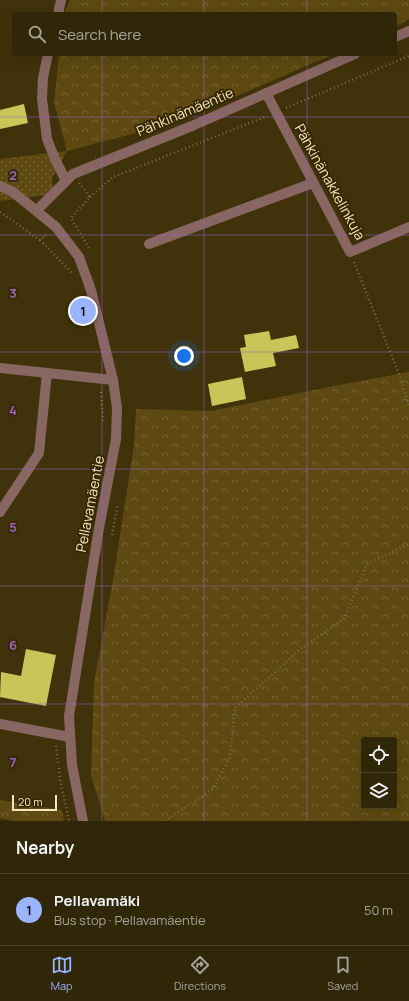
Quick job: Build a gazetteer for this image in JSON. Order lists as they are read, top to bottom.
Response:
{
  "streets": {
    "street": ["Pähkinämäentie", "Pähkinänakkelinkuja", "Pellavamäentie"]
  },
  "crossings": [
    ["Pähkinämäentie", "Pähkinänakkelinkuja"],
    ["Pähkinämäentie", "Pellavamäentie"]
  ],
  "scale_bar": "20 m",
  "page": {
    "search": "Search here",
    "pins": "1",
    "scale": "20 m",
    "heading": "Nearby",
    "list": [
      {
        "mark": "1",
        "name": "Pellavamäki",
        "note": "Bus stop · Pellavamäentie",
        "value": "50 m"
      }
    ],
    "nav": ["Map", "Directions", "Saved"]
  },
  "grid": {
    "rows": [
      "2",
      "3",
      "4",
      "5",
      "6",
      "7"
    ]
  }
}
